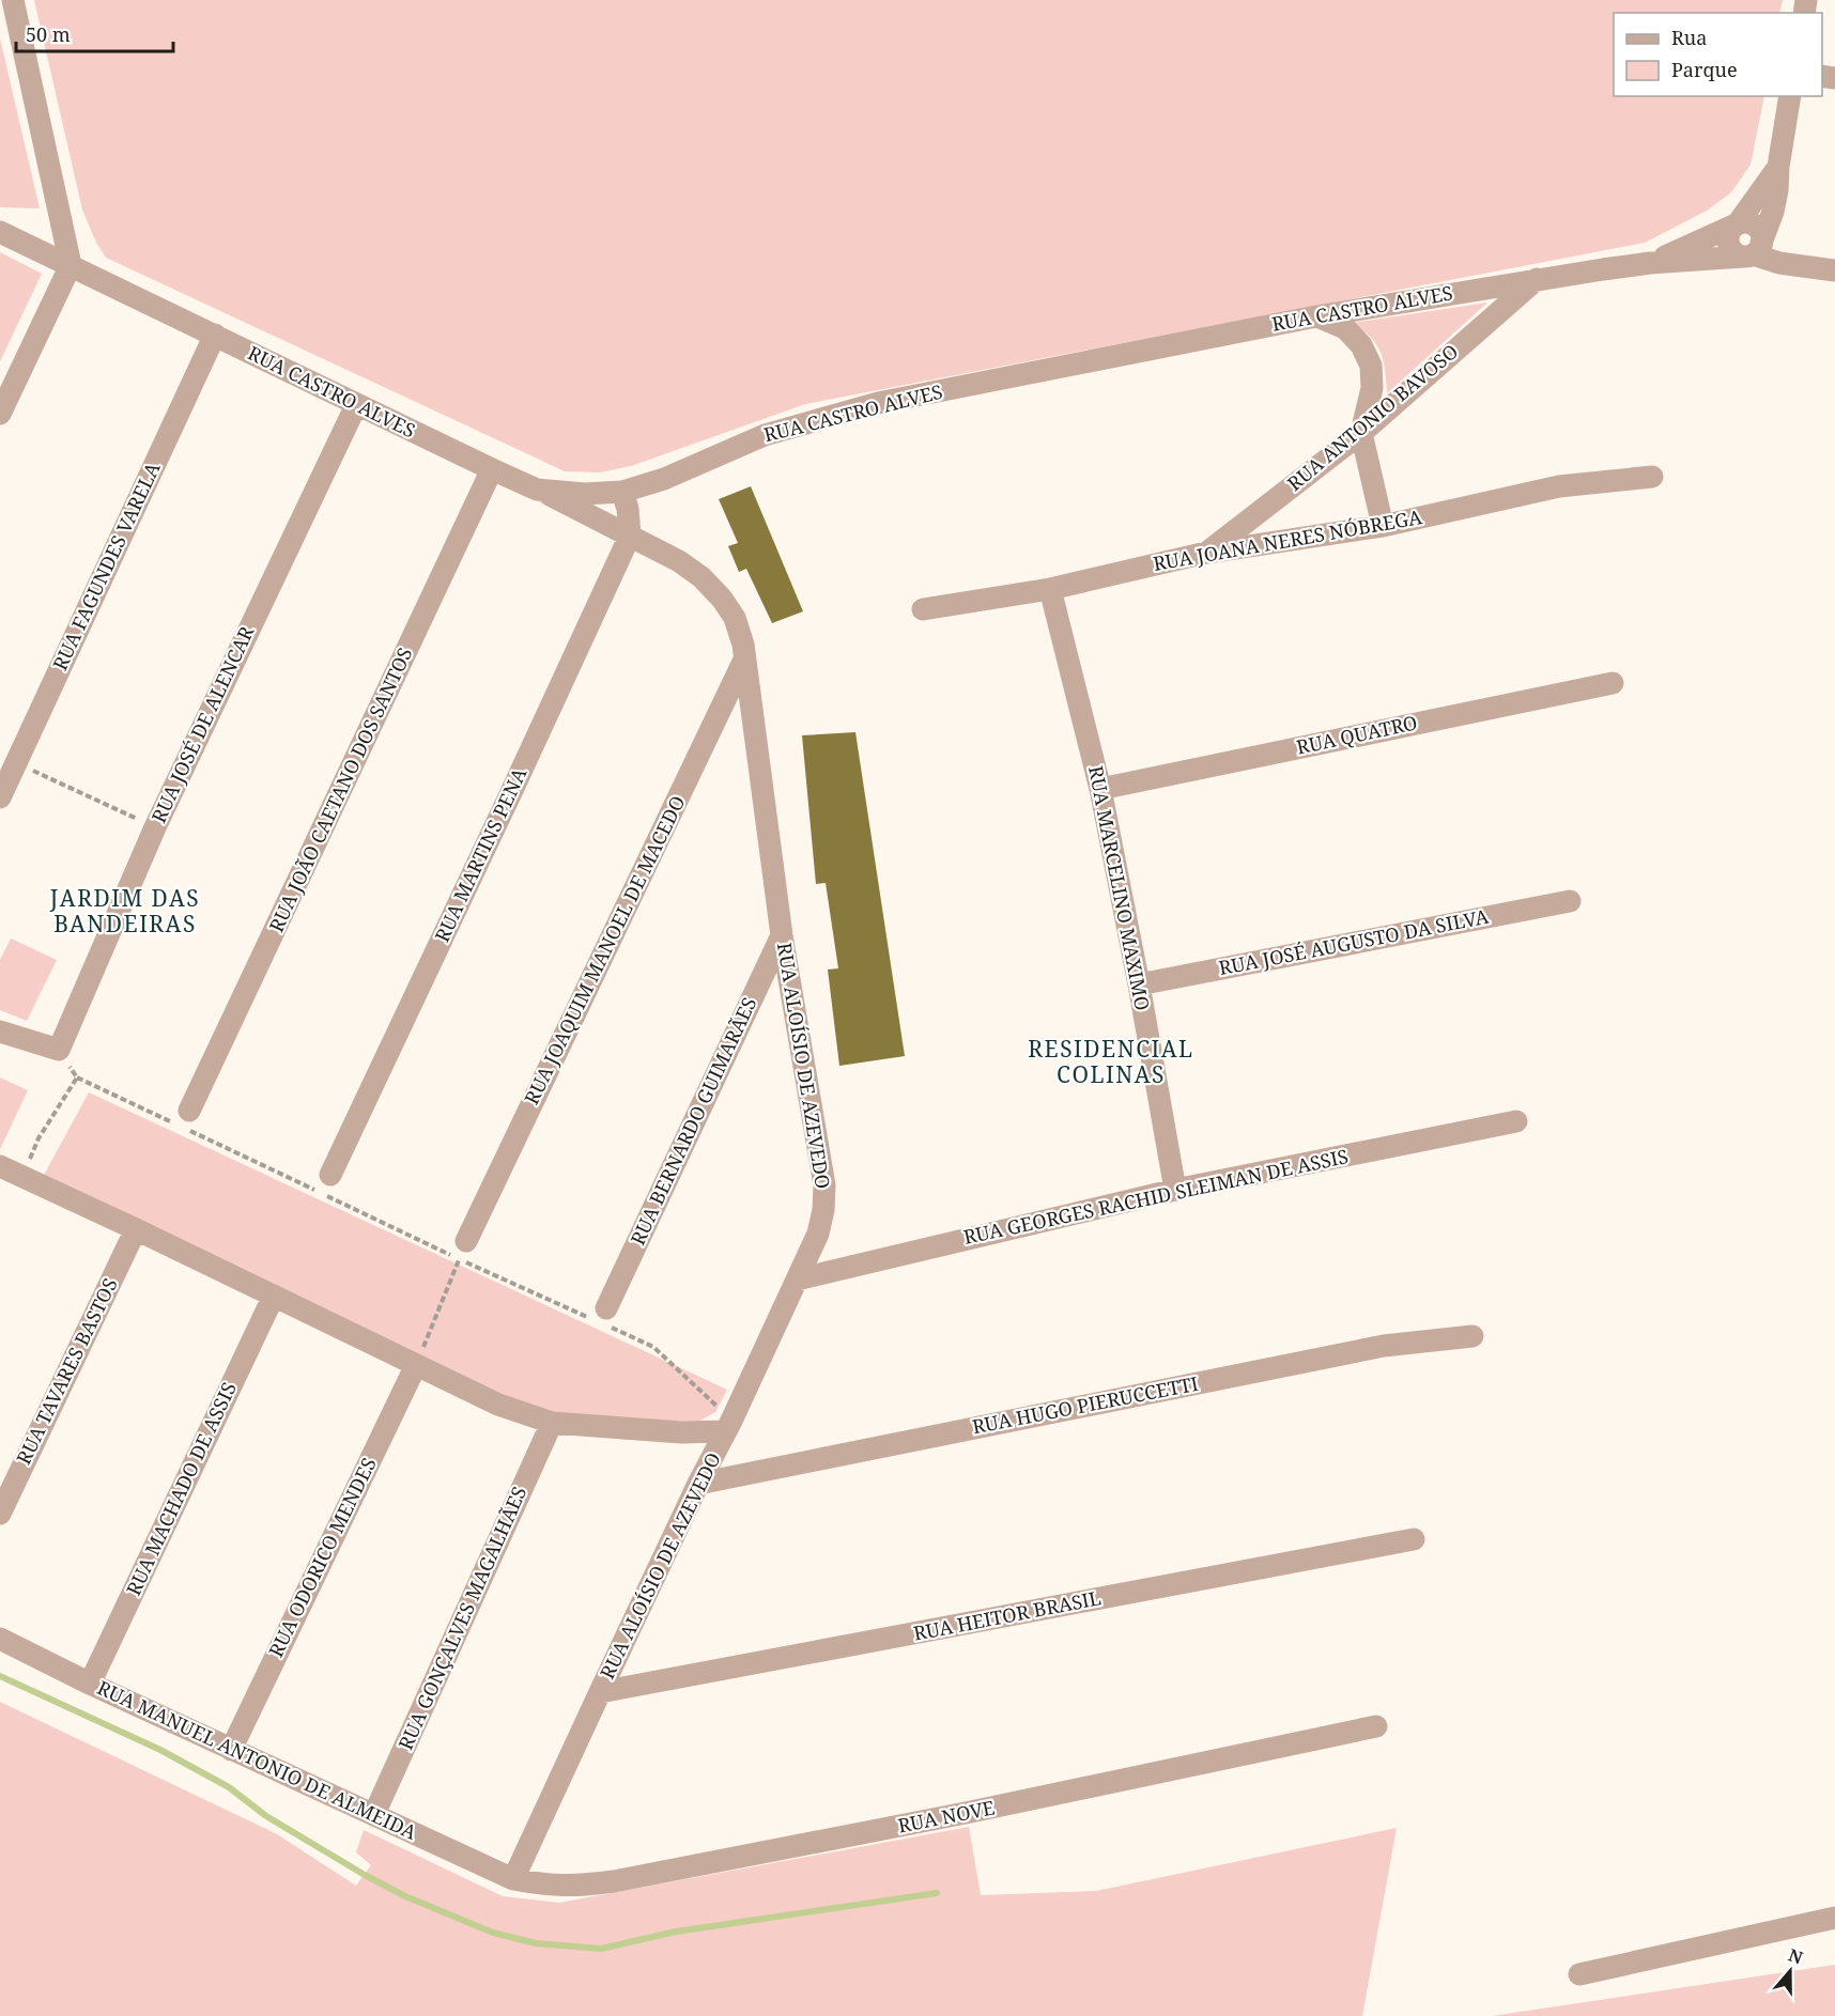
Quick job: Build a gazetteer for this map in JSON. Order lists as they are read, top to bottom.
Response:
{
  "streets": {
    "street": [
      "RUA CASTRO ALVES",
      "RUA ANTONIO BAVOSO",
      "RUA JOANA NERES NÓBREGA",
      "RUA FAGUNDES VARELA",
      "RUA JOSÉ DE ALENCAR",
      "RUA QUATRO",
      "RUA JOÃO CAETANO DOS SANTOS",
      "RUA MARTINS PENA",
      "RUA MARCELINO MAXIMO",
      "RUA JOSÉ AUGUSTO DA SILVA",
      "RUA JOAQUIM MANOEL DE MACEDO",
      "RUA ALOÍSIO DE AZEVEDO",
      "RUA BERNARDO GUIMARÃES",
      "RUA GEORGES RACHID SLEIMAN DE ASSIS",
      "RUA TAVARES BASTOS",
      "RUA HUGO PIERUCCETTI",
      "RUA MACHADO DE ASSIS",
      "RUA ODORICO MENDES",
      "RUA HEITOR BRASIL",
      "RUA GONÇALVES MAGALHÃES",
      "RUA MANUEL ANTONIO DE ALMEIDA",
      "RUA NOVE"
    ]
  },
  "crossings": [
    ["RUA CASTRO ALVES", "RUA ANTONIO BAVOSO"],
    ["RUA CASTRO ALVES", "RUA FAGUNDES VARELA"],
    ["RUA CASTRO ALVES", "RUA JOSÉ DE ALENCAR"],
    ["RUA CASTRO ALVES", "RUA JOÃO CAETANO DOS SANTOS"],
    ["RUA CASTRO ALVES", "RUA ALOÍSIO DE AZEVEDO"],
    ["RUA ANTONIO BAVOSO", "RUA JOANA NERES NÓBREGA"],
    ["RUA JOANA NERES NÓBREGA", "RUA MARCELINO MAXIMO"],
    ["RUA QUATRO", "RUA MARCELINO MAXIMO"],
    ["RUA MARTINS PENA", "RUA ALOÍSIO DE AZEVEDO"],
    ["RUA MARCELINO MAXIMO", "RUA JOSÉ AUGUSTO DA SILVA"],
    ["RUA MARCELINO MAXIMO", "RUA GEORGES RACHID SLEIMAN DE ASSIS"],
    ["RUA JOAQUIM MANOEL DE MACEDO", "RUA ALOÍSIO DE AZEVEDO"],
    ["RUA ALOÍSIO DE AZEVEDO", "RUA BERNARDO GUIMARÃES"],
    ["RUA ALOÍSIO DE AZEVEDO", "RUA GEORGES RACHID SLEIMAN DE ASSIS"],
    ["RUA ALOÍSIO DE AZEVEDO", "RUA HUGO PIERUCCETTI"],
    ["RUA ALOÍSIO DE AZEVEDO", "RUA HEITOR BRASIL"],
    ["RUA ALOÍSIO DE AZEVEDO", "RUA MANUEL ANTONIO DE ALMEIDA"],
    ["RUA ALOÍSIO DE AZEVEDO", "RUA NOVE"],
    ["RUA MACHADO DE ASSIS", "RUA MANUEL ANTONIO DE ALMEIDA"],
    ["RUA ODORICO MENDES", "RUA MANUEL ANTONIO DE ALMEIDA"],
    ["RUA GONÇALVES MAGALHÃES", "RUA MANUEL ANTONIO DE ALMEIDA"],
    ["RUA MANUEL ANTONIO DE ALMEIDA", "RUA NOVE"]
  ],
  "districts": ["JARDIM DAS BANDEIRAS", "RESIDENCIAL COLINAS"],
  "legend": ["Rua", "Parque"],
  "scale_bar": "50 m",
  "north": "top"
}
